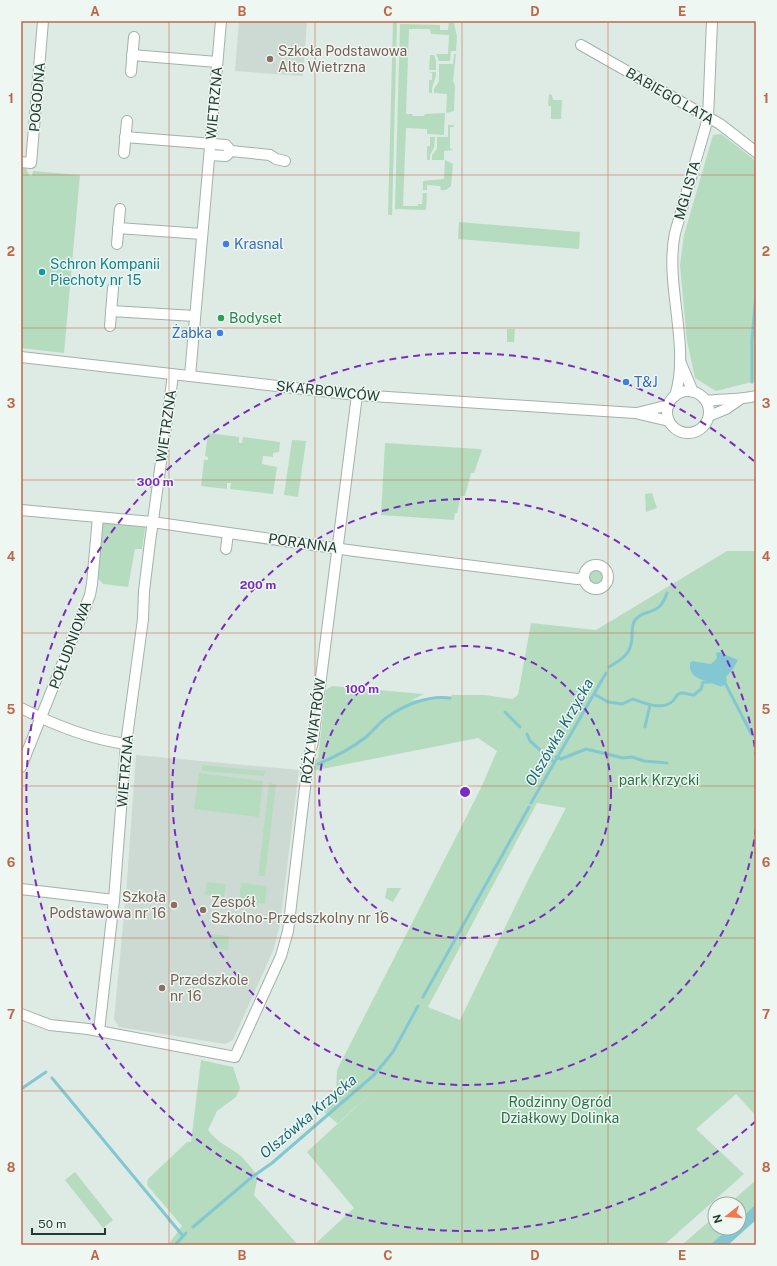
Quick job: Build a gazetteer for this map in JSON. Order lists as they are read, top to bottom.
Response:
{
  "streets": {
    "street": [
      "BABIEGO LATA",
      "POGODNA",
      "WIETRZNA",
      "MGLISTA",
      "SKARBOWCÓW",
      "PORANNA",
      "POŁUDNIOWA",
      "RÓŻY WIATRÓW"
    ]
  },
  "crossings": [
    ["BABIEGO LATA", "MGLISTA"],
    ["WIETRZNA", "SKARBOWCÓW"],
    ["WIETRZNA", "PORANNA"],
    ["WIETRZNA", "RÓŻY WIATRÓW"],
    ["MGLISTA", "SKARBOWCÓW"],
    ["SKARBOWCÓW", "RÓŻY WIATRÓW"],
    ["PORANNA", "POŁUDNIOWA"],
    ["PORANNA", "RÓŻY WIATRÓW"]
  ],
  "water": ["Olszówka Krzycka"],
  "parks": ["park Krzycki", "Rodzinny Ogród Działkowy Dolinka"],
  "places": [
    "Szkoła Podstawowa Alto Wietrzna",
    "Krasnal",
    "Schron Kompanii Piechoty nr 15",
    "Bodyset",
    "Żabka",
    "T&J",
    "Szkoła Podstawowa nr 16",
    "Zespół Szkolno-Przedszkolny nr 16",
    "Przedszkole nr 16"
  ],
  "scale_bar": "50 m",
  "north": "left",
  "grid": {
    "columns": [
      "A",
      "B",
      "C",
      "D",
      "E"
    ],
    "rows": [
      "1",
      "2",
      "3",
      "4",
      "5",
      "6",
      "7",
      "8"
    ]
  },
  "rings": ["300 m", "200 m", "100 m"]
}
